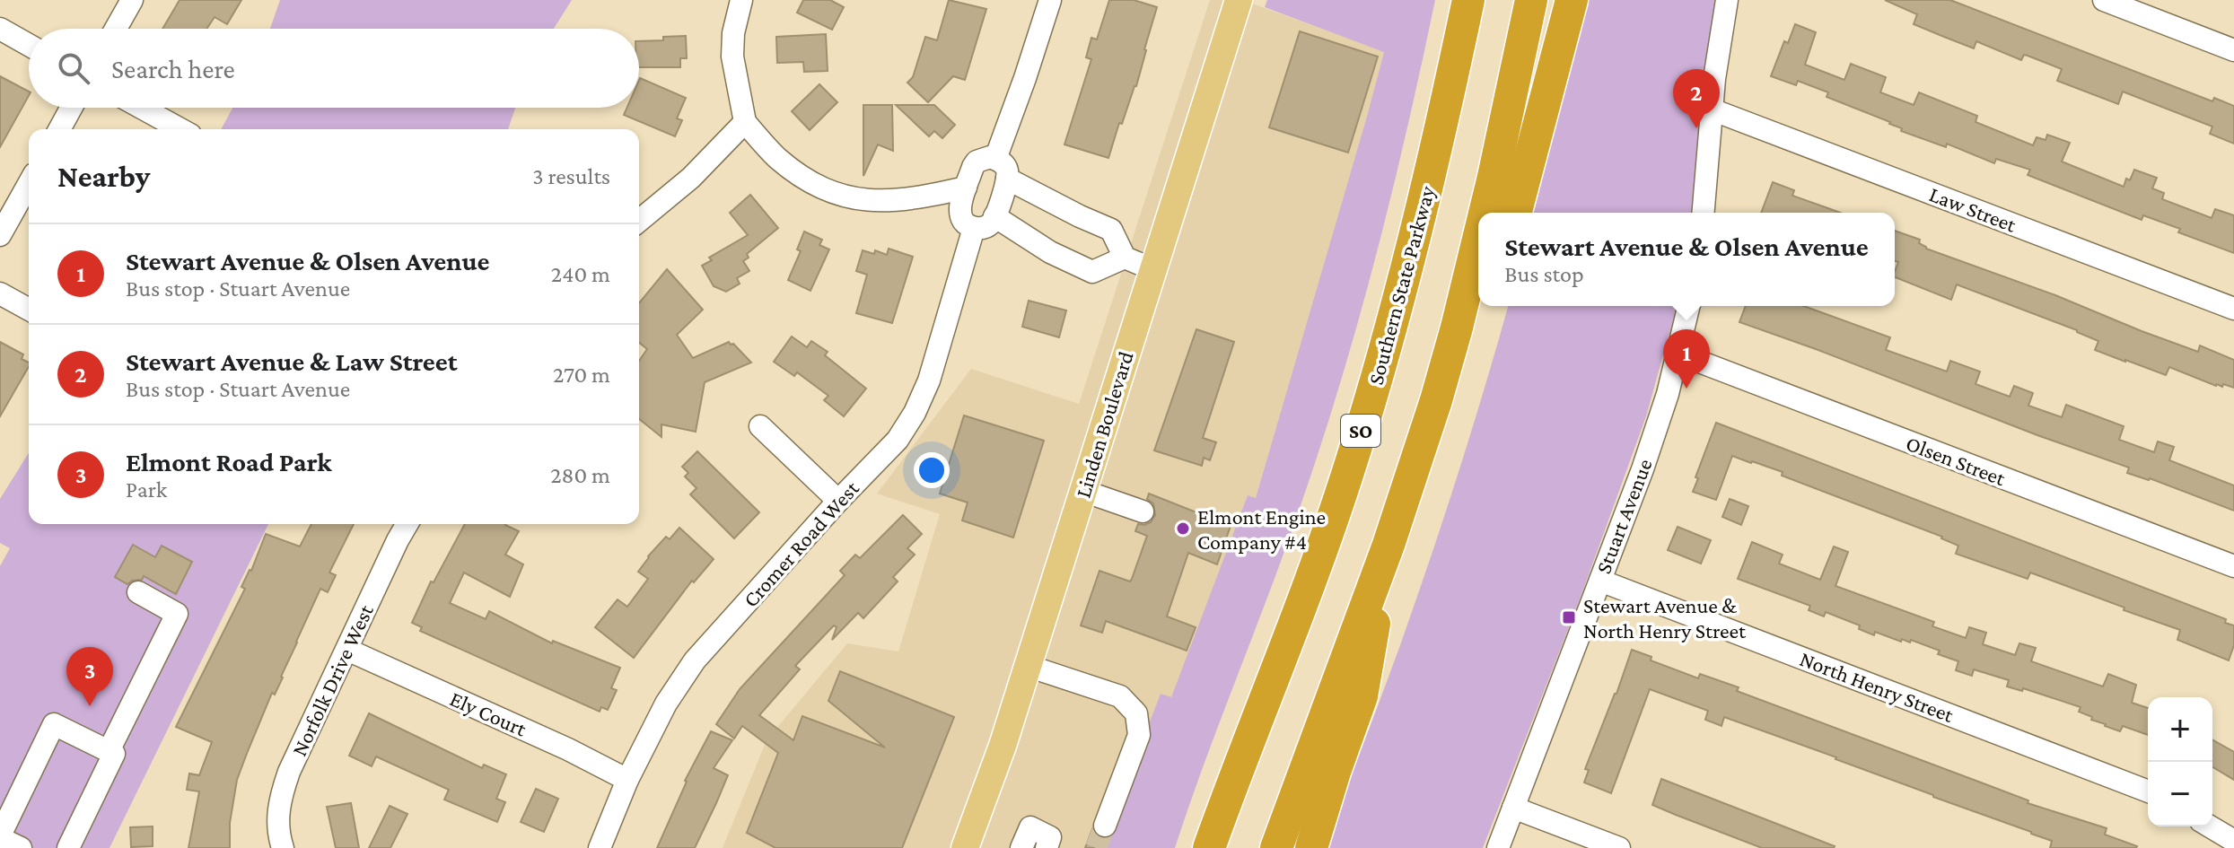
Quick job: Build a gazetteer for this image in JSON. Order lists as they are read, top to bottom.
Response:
{
  "streets": {
    "highway": ["Southern State Parkway", "SO"],
    "main road": ["Linden Boulevard"],
    "street": [
      "Law Street",
      "Olsen Street",
      "Stuart Avenue",
      "Cromer Road West",
      "Norfolk Drive West",
      "North Henry Street",
      "Ely Court"
    ]
  },
  "crossings": [
    ["Olsen Street", "Stuart Avenue"],
    ["Stuart Avenue", "North Henry Street"],
    ["Cromer Road West", "Ely Court"],
    ["Norfolk Drive West", "Ely Court"]
  ],
  "places": {
    "other": ["Elmont Engine Company #4"],
    "transit": ["Stewart Avenue & North Henry Street"]
  },
  "page": {
    "search": "Search here",
    "pins": ["2", "1", "3"],
    "heading": ["Nearby", "3 results"],
    "popup": ["Stewart Avenue & Olsen Avenue", "Bus stop"],
    "list": [
      {
        "mark": "1",
        "name": "Stewart Avenue & Olsen Avenue",
        "note": "Bus stop · Stuart Avenue",
        "value": "240 m"
      },
      {
        "mark": "2",
        "name": "Stewart Avenue & Law Street",
        "note": "Bus stop · Stuart Avenue",
        "value": "270 m"
      },
      {
        "mark": "3",
        "name": "Elmont Road Park",
        "note": "Park",
        "value": "280 m"
      }
    ],
    "map_buttons": ["+", "−"]
  }
}
